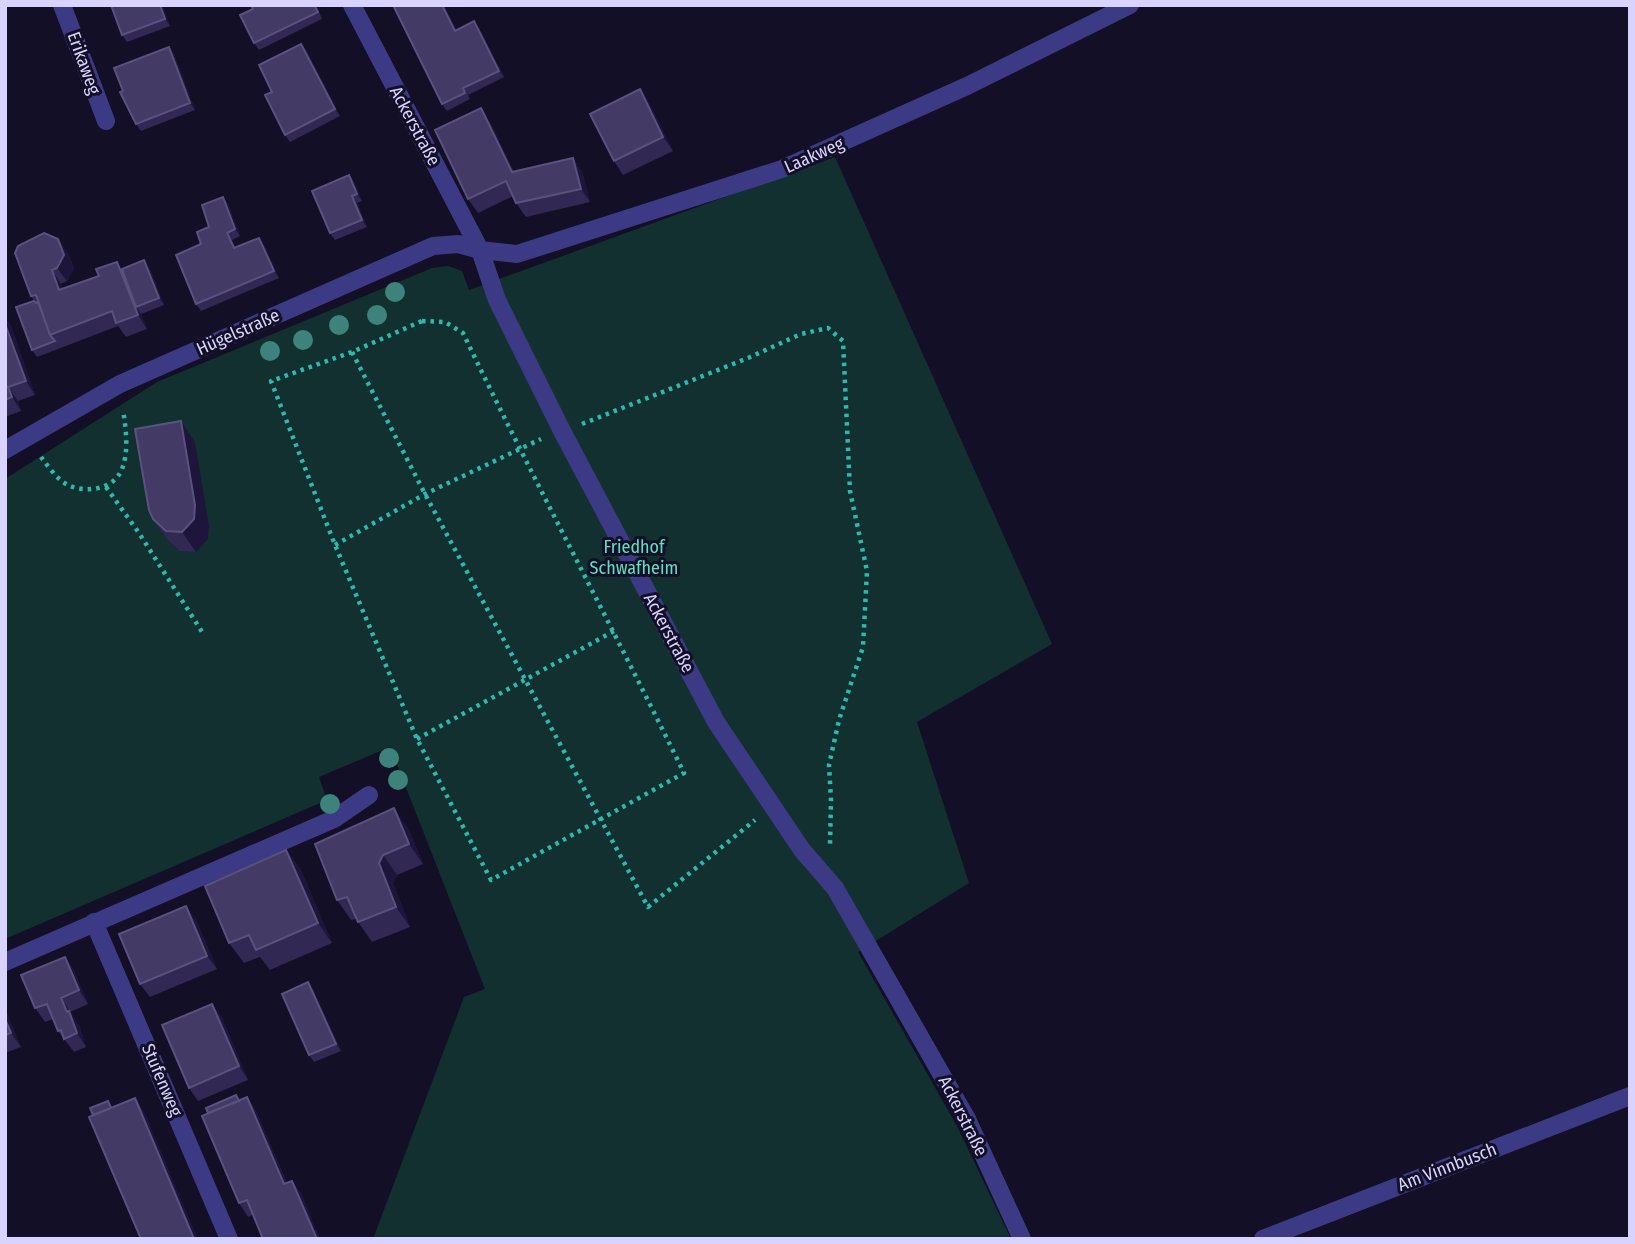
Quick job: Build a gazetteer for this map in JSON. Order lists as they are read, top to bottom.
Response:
{
  "streets": {
    "street": [
      "Erikaweg",
      "Ackerstraße",
      "Laakweg",
      "Hügelstraße",
      "Stufenweg",
      "Am Vinnbusch"
    ]
  },
  "crossings": [
    ["Ackerstraße", "Laakweg"],
    ["Ackerstraße", "Hügelstraße"],
    ["Laakweg", "Hügelstraße"]
  ],
  "parks": ["Friedhof Schwafheim"]
}
